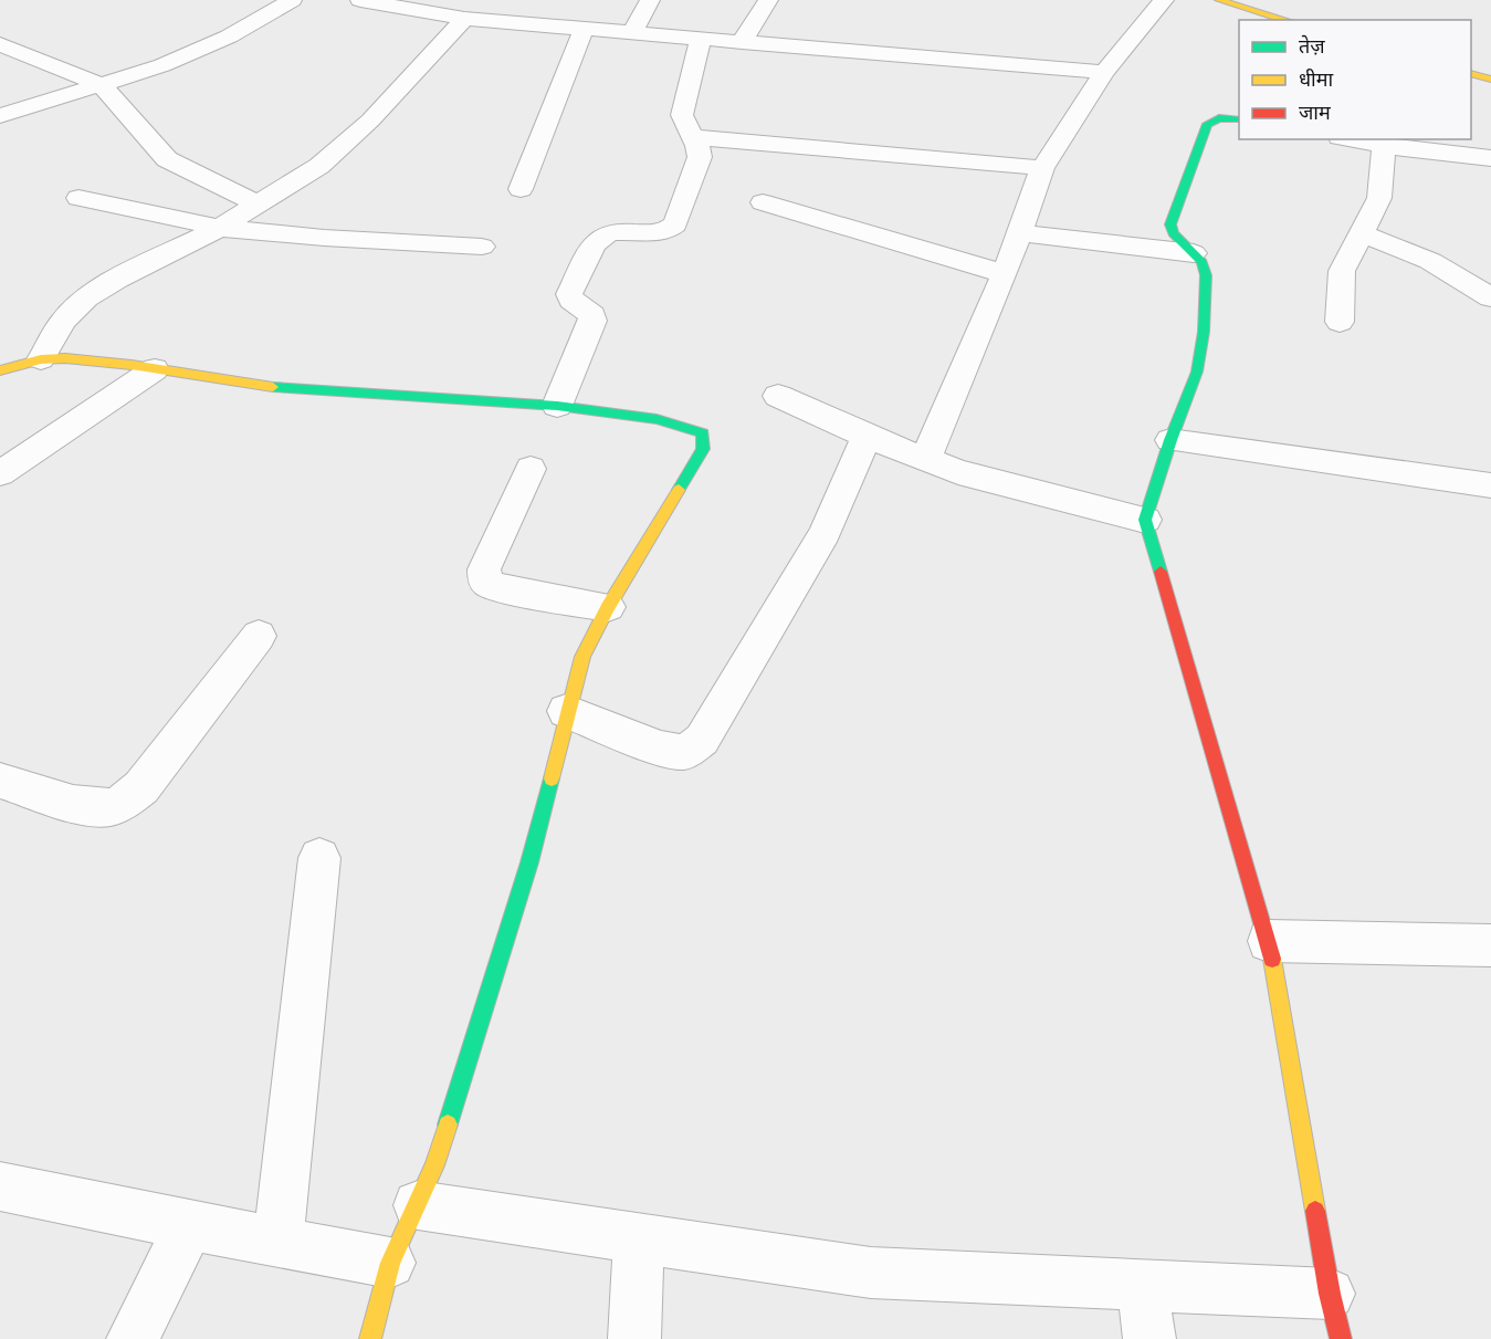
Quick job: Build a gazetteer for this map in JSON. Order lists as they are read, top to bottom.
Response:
{
  "legend": ["तेज़", "धीमा", "जाम"]
}
